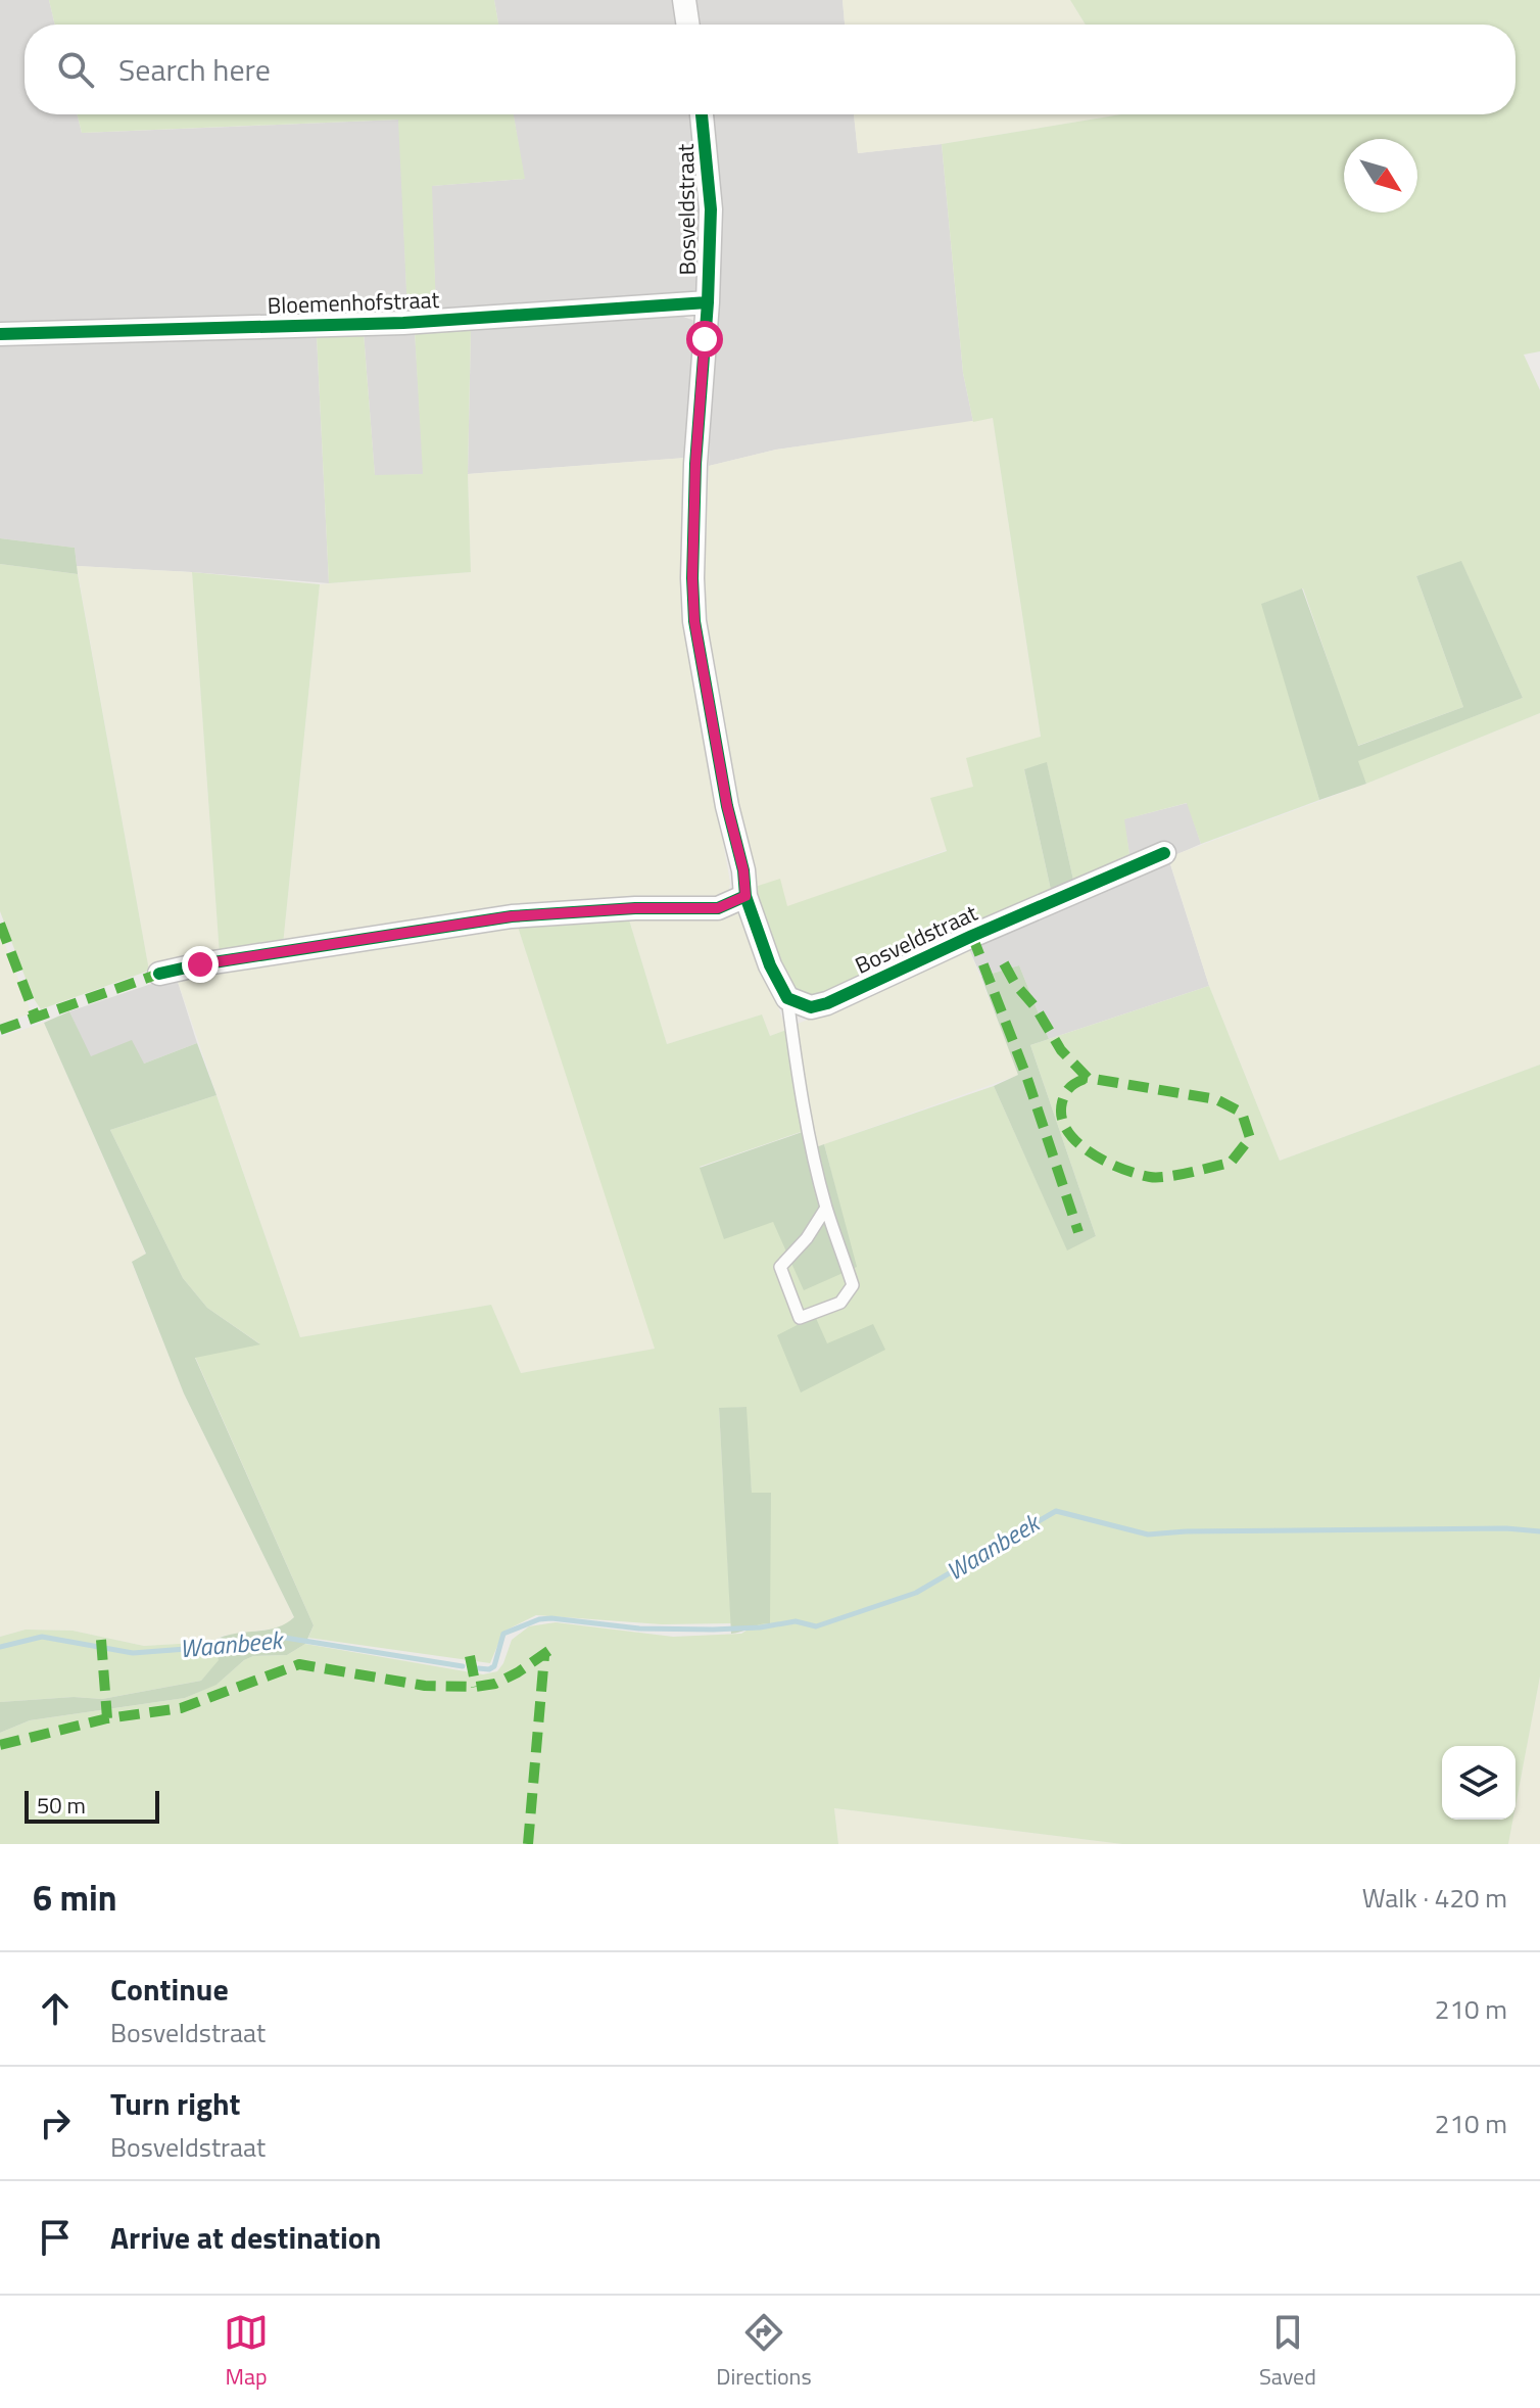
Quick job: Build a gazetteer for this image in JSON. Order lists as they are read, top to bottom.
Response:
{
  "streets": {
    "street": ["Bosveldstraat", "Bloemenhofstraat"]
  },
  "crossings": [
    ["Bosveldstraat", "Bloemenhofstraat"]
  ],
  "water": ["Waanbeek"],
  "scale_bar": "50 m",
  "north": "bottom right",
  "page": {
    "search": "Search here",
    "scale": "50 m",
    "heading": ["6 min", "Walk · 420 m"],
    "list": [
      ["Continue", "Bosveldstraat", "210 m"],
      ["Turn right", "Bosveldstraat", "210 m"],
      "Arrive at destination"
    ],
    "nav": ["Map", "Directions", "Saved"]
  }
}
